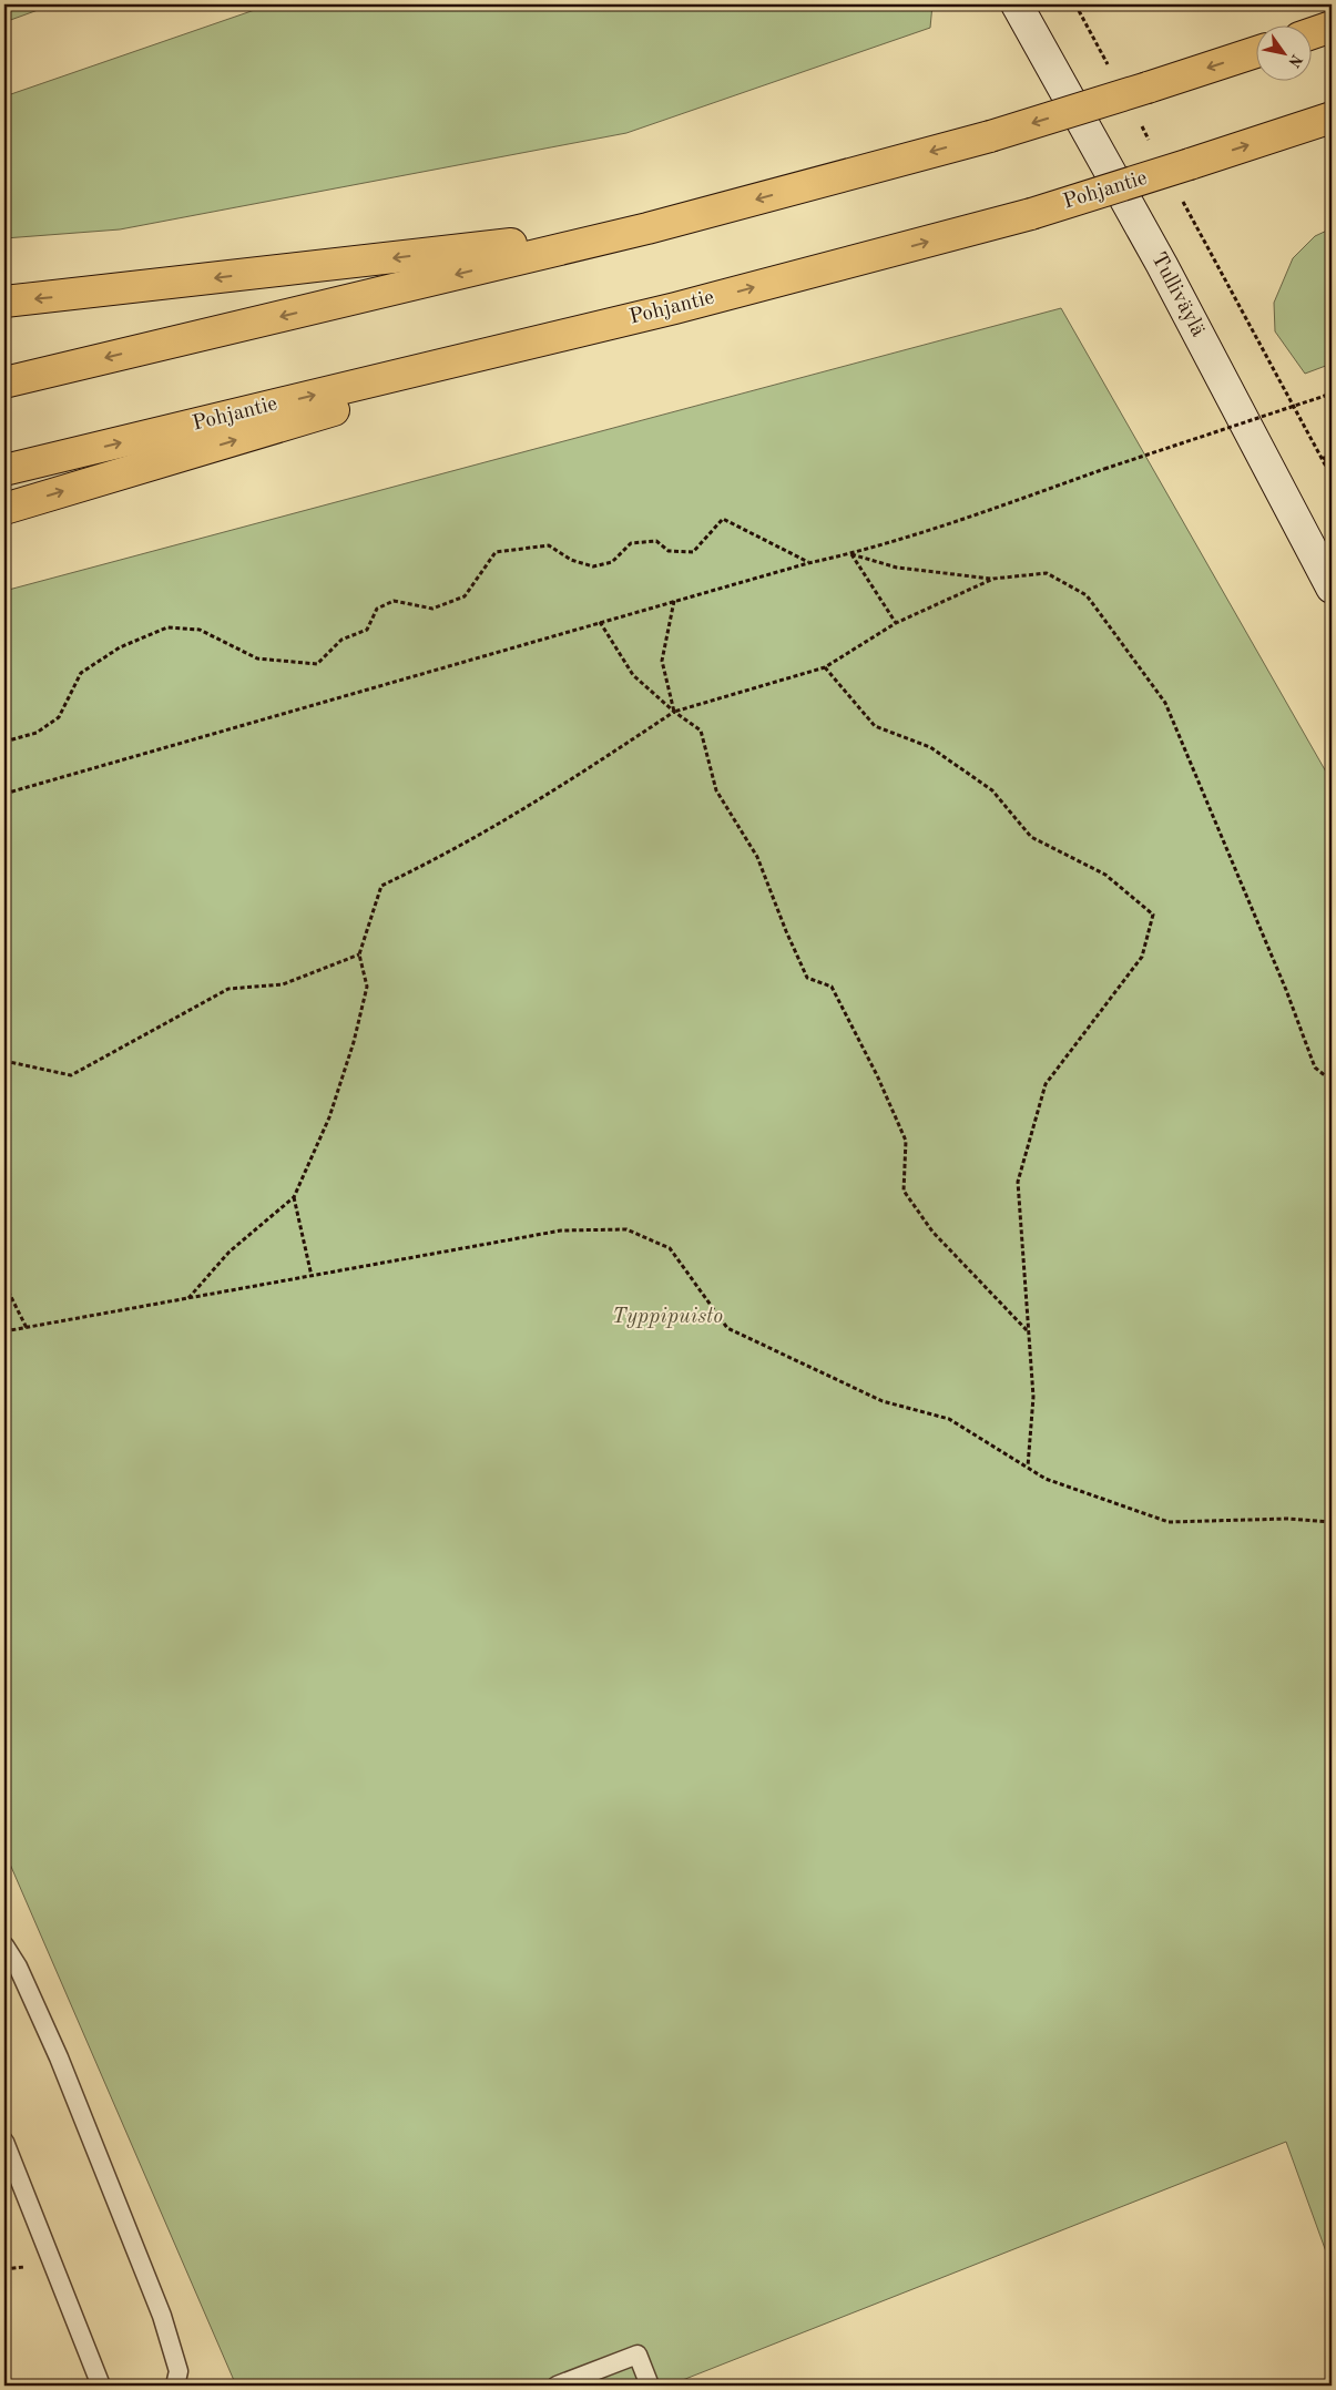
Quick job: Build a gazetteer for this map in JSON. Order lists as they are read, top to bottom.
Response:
{
  "streets": {
    "highway": ["Pohjantie"],
    "main road": ["Tulliväylä"]
  },
  "parks": ["Typpipuisto"],
  "north": "bottom right"
}
